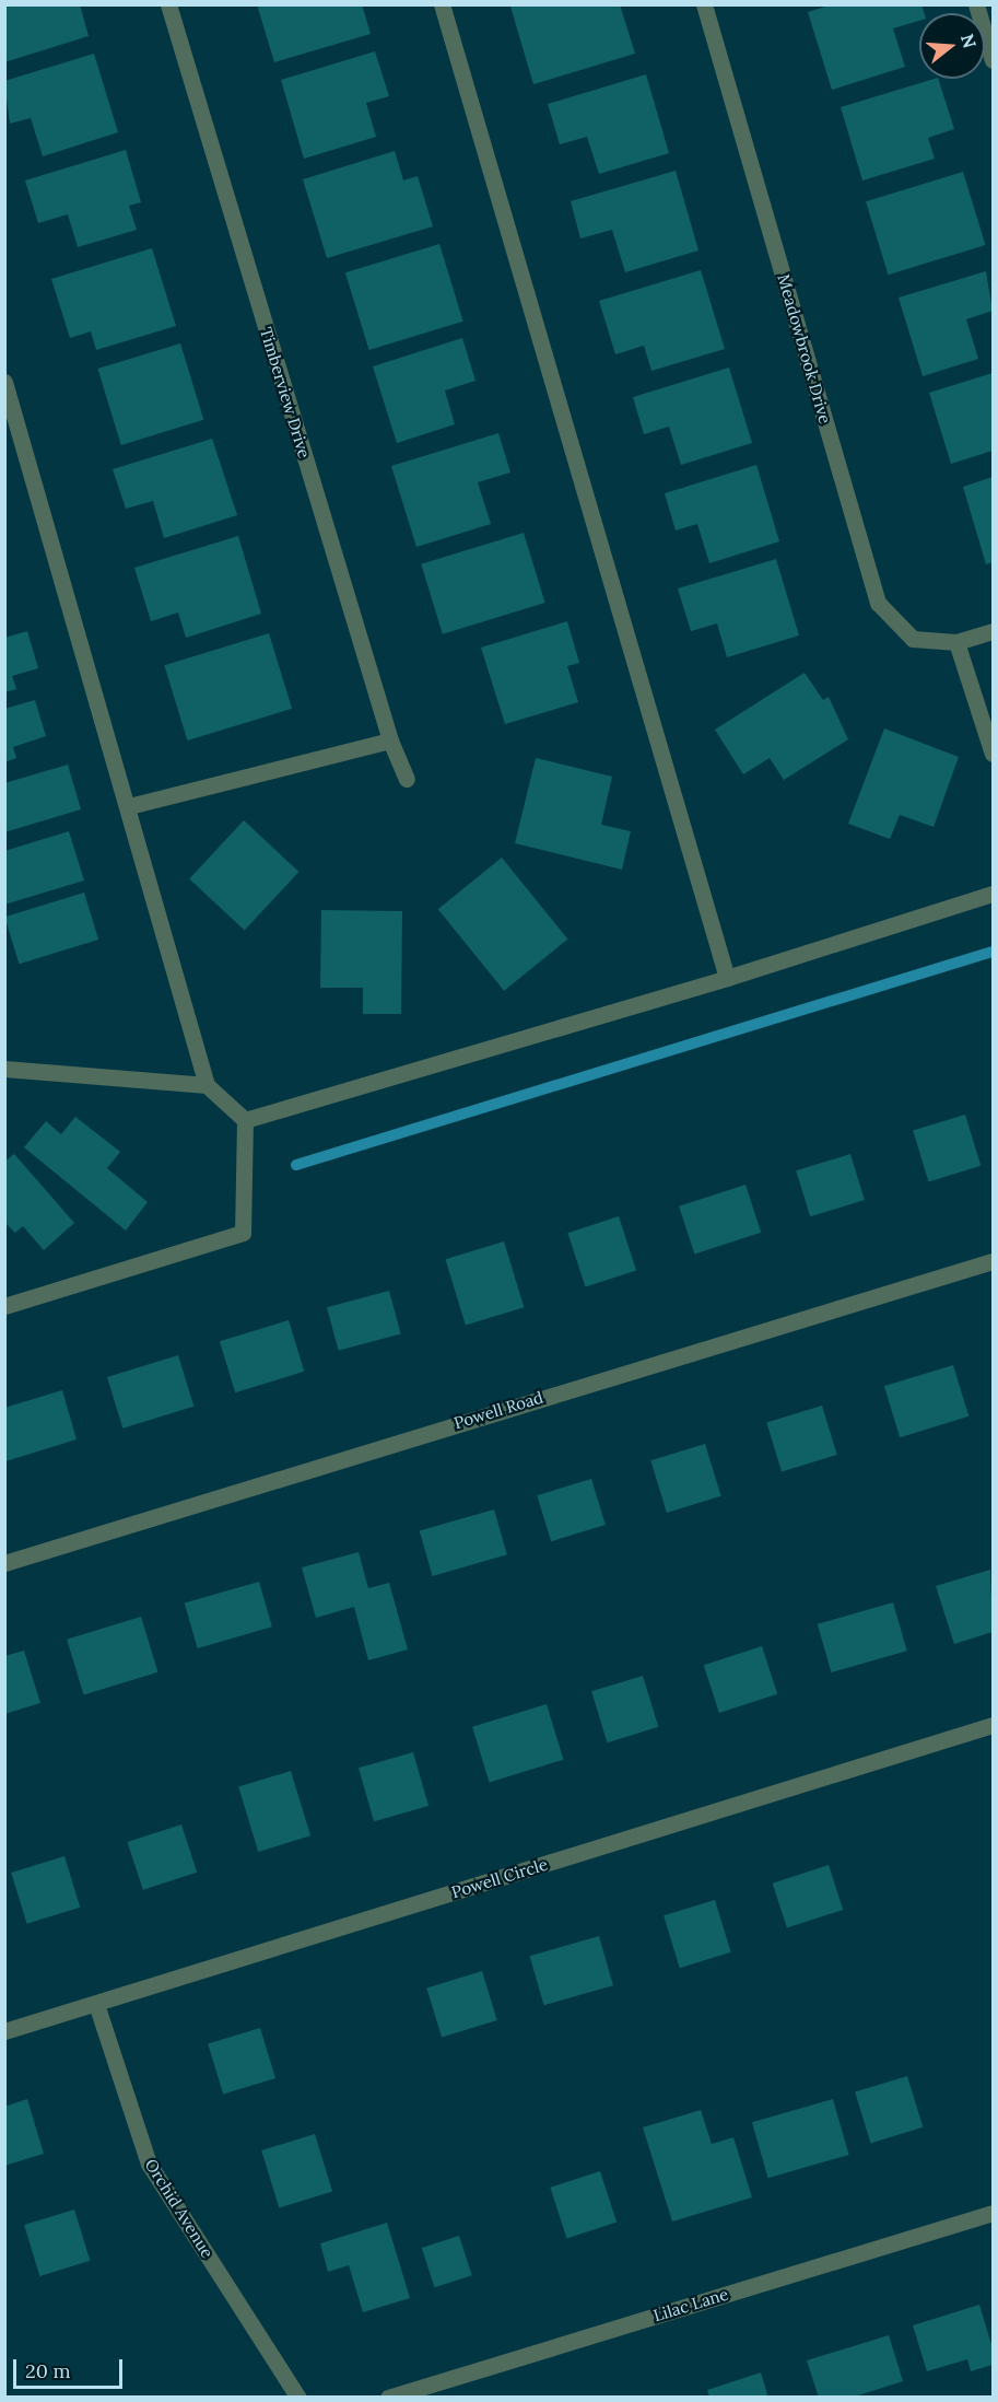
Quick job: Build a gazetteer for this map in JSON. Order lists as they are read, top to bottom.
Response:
{
  "streets": {
    "street": [
      "Meadowbrook Drive",
      "Timberview Drive",
      "Powell Road",
      "Powell Circle",
      "Orchid Avenue",
      "Lilac Lane"
    ]
  },
  "crossings": [
    ["Powell Circle", "Orchid Avenue"]
  ],
  "scale_bar": "20 m",
  "north": "right"
}
